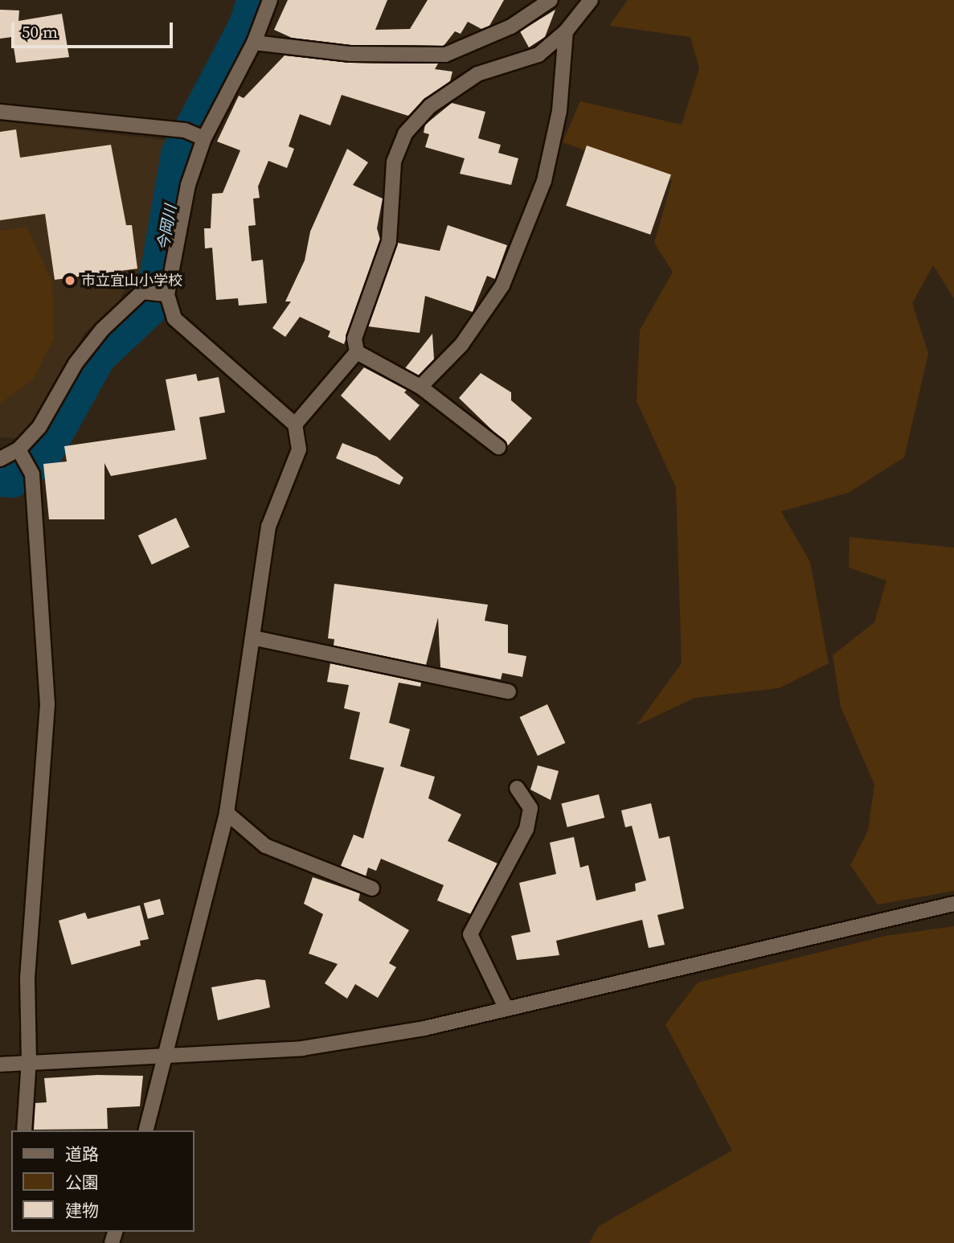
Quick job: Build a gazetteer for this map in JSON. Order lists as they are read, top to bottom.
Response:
{
  "water": ["今岡川"],
  "places": ["市立宜山小学校"],
  "legend": ["道路", "公園", "建物"],
  "scale_bar": "50 m"
}
